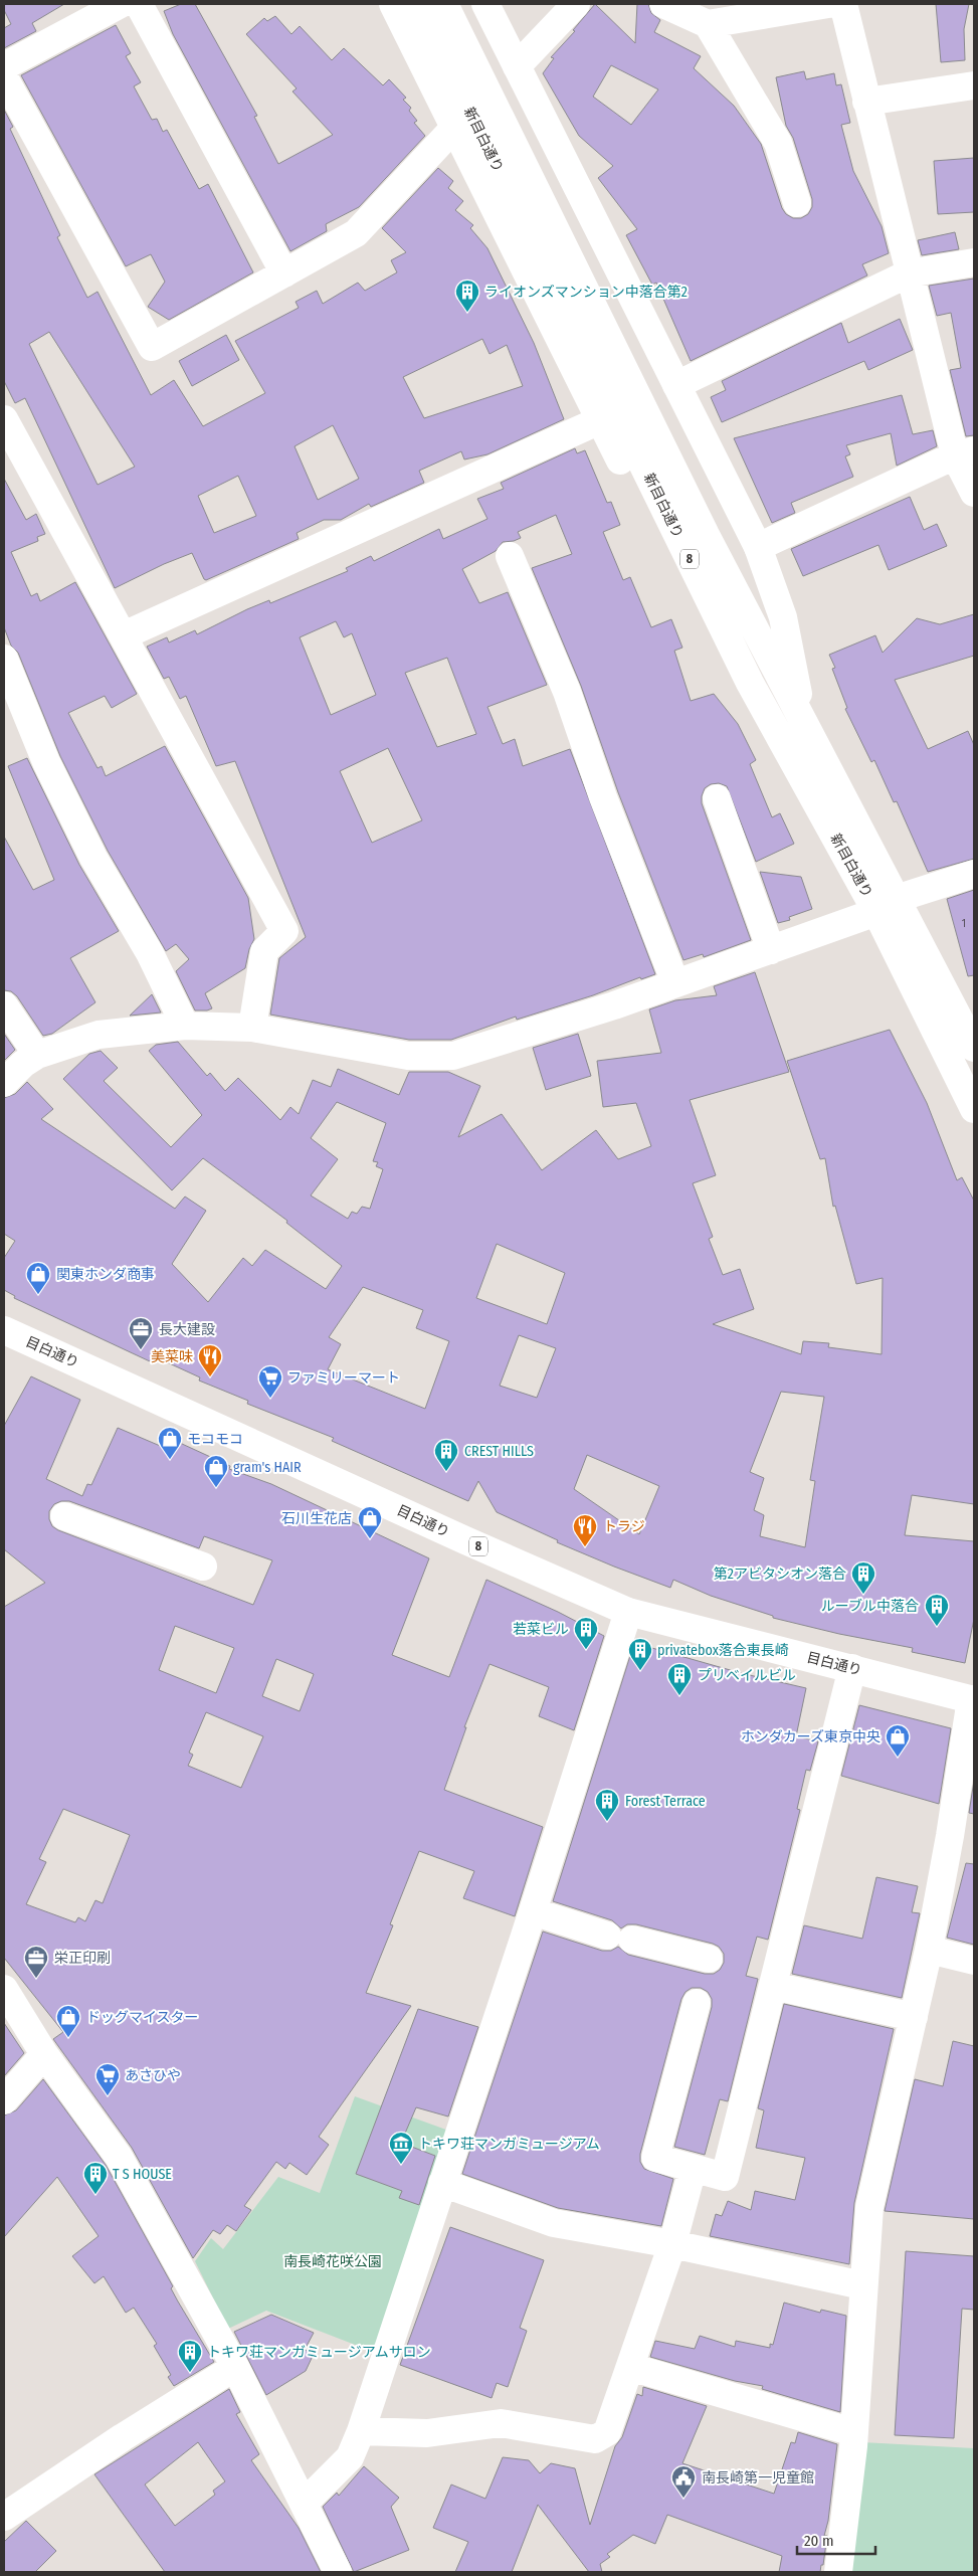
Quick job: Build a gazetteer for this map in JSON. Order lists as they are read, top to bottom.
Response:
{
  "streets": {
    "street": ["新目白通り", "8", "目白通り"]
  },
  "parks": ["南長崎花咲公園"],
  "places": {
    "building": [
      "ライオンズマンション中落合第2",
      "CREST HILLS",
      "第2アビタシオン落合",
      "ルーブル中落合",
      "若菜ビル",
      "privatebox落合東長崎",
      "プリベイルビル",
      "Forest Terrace",
      "T S HOUSE",
      "トキワ荘マンガミュージアムサロン"
    ],
    "shop": [
      "関東ホンダ商事",
      "モコモコ",
      "gram's HAIR",
      "石川生花店",
      "ホンダカーズ東京中央",
      "ドッグマイスター"
    ],
    "office": ["長大建設", "栄正印刷"],
    "restaurant": ["美菜味", "トラジ"],
    "supermarket": ["ファミリーマート", "あさひや"],
    "museum": ["トキワ荘マンガミュージアム"],
    "public building": ["南長崎第一児童館"]
  },
  "house_numbers": ["1"],
  "scale_bar": "20 m"
}
